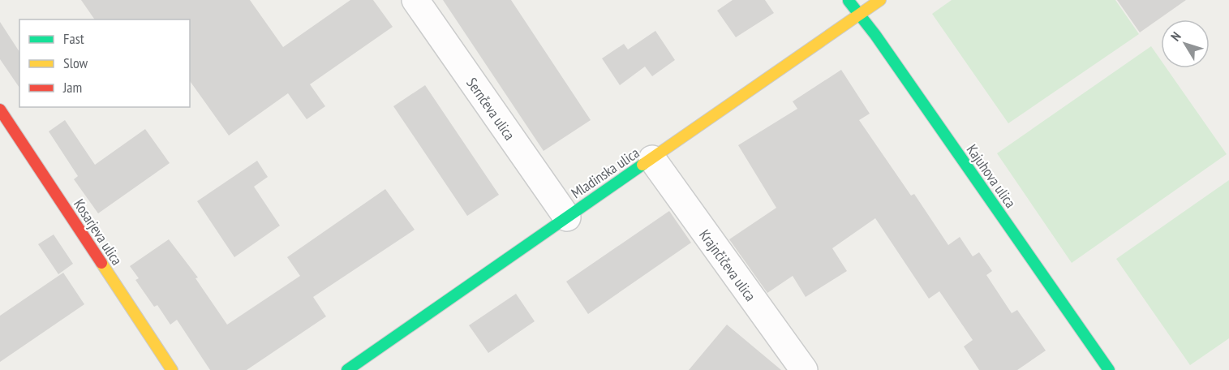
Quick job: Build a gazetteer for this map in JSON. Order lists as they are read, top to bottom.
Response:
{
  "streets": {
    "street": [
      "Sernčeva ulica",
      "Mladinska ulica",
      "Kajuhova ulica",
      "Kosarjeva ulica",
      "Krajnčičeva ulica"
    ]
  },
  "crossings": [
    ["Sernčeva ulica", "Mladinska ulica"],
    ["Mladinska ulica", "Kajuhova ulica"],
    ["Mladinska ulica", "Krajnčičeva ulica"]
  ],
  "legend": ["Fast", "Slow", "Jam"],
  "north": "top left"
}
